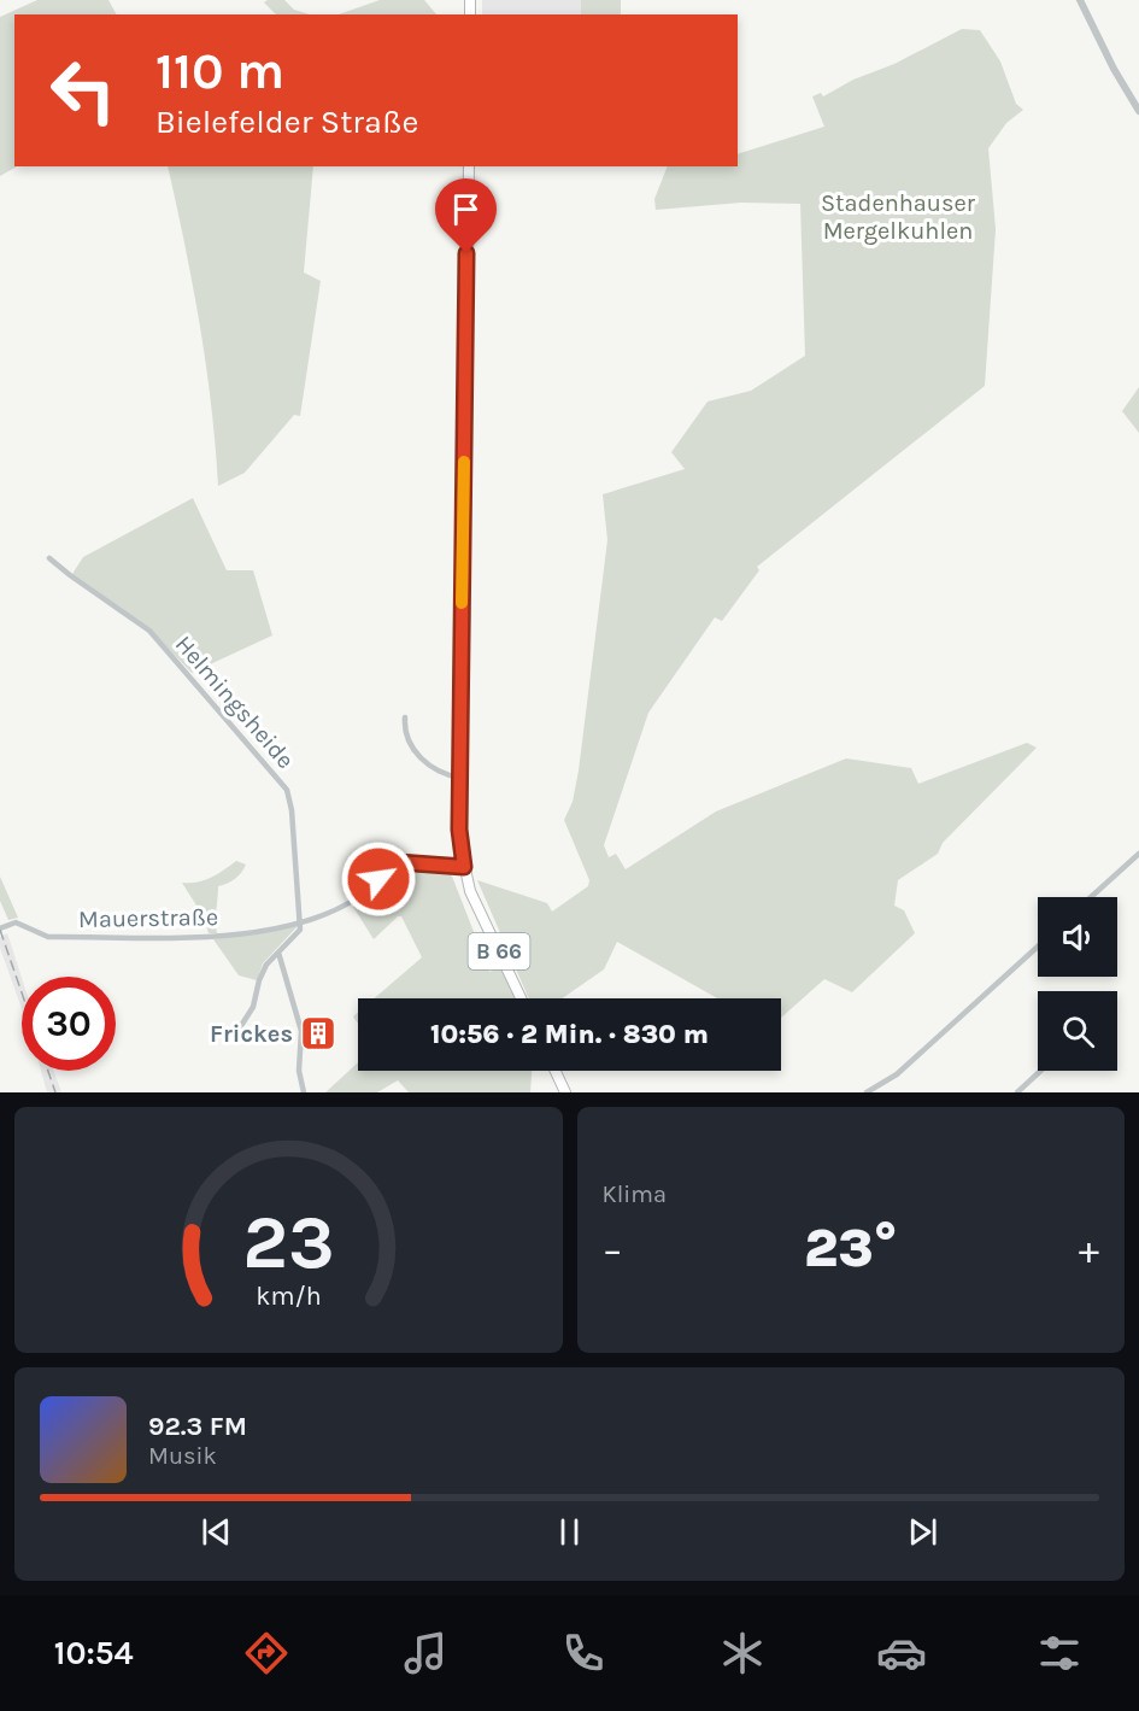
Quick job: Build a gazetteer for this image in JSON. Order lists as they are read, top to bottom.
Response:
{
  "streets": {
    "main road": ["B 66"],
    "street": ["Helmingsheide", "Mauerstraße"]
  },
  "crossings": [
    ["Helmingsheide", "Mauerstraße"],
    ["Mauerstraße", "B 66"]
  ],
  "parks": ["Stadenhauser Mergelkuhlen"],
  "places": {
    "building": ["Frickes"]
  },
  "page": {
    "turn": ["110 m", "Bielefelder Straße"],
    "limit": "30",
    "trip": "10:56 · 2 Min. · 830 m",
    "tile": "Klima",
    "heat": ["−", "23°", "+"],
    "song": ["92.3 FM", "Musik"],
    "tabs": "10:54",
    "gauge": ["23", "km/h"]
  }
}
